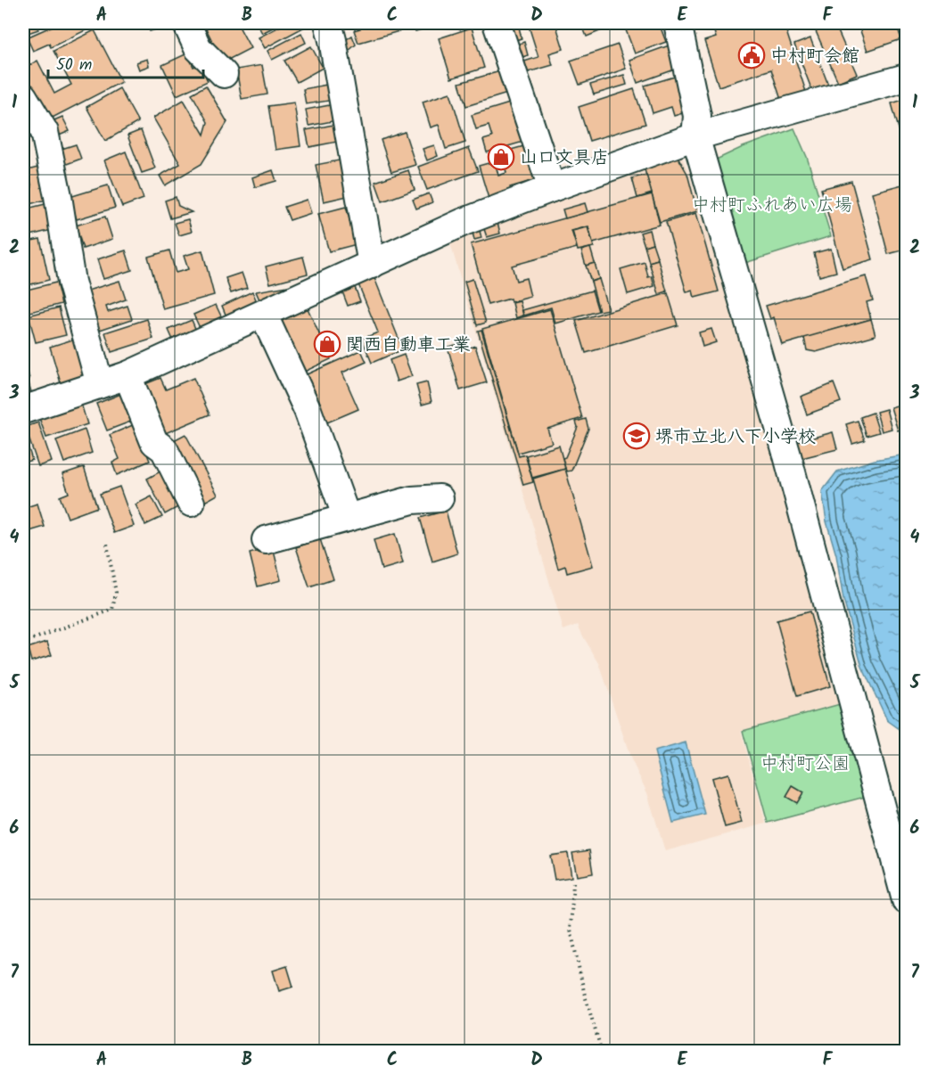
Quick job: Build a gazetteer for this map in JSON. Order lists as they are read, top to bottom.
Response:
{
  "parks": ["中村町ふれあい広場", "中村町公園"],
  "places": {
    "public building": ["中村町会館"],
    "shop": ["山口文具店", "関西自動車工業"],
    "school or university": ["堺市立北八下小学校"]
  },
  "scale_bar": "50 m",
  "grid": {
    "columns": [
      "A",
      "B",
      "C",
      "D",
      "E",
      "F"
    ],
    "rows": [
      "1",
      "2",
      "3",
      "4",
      "5",
      "6",
      "7"
    ]
  }
}
